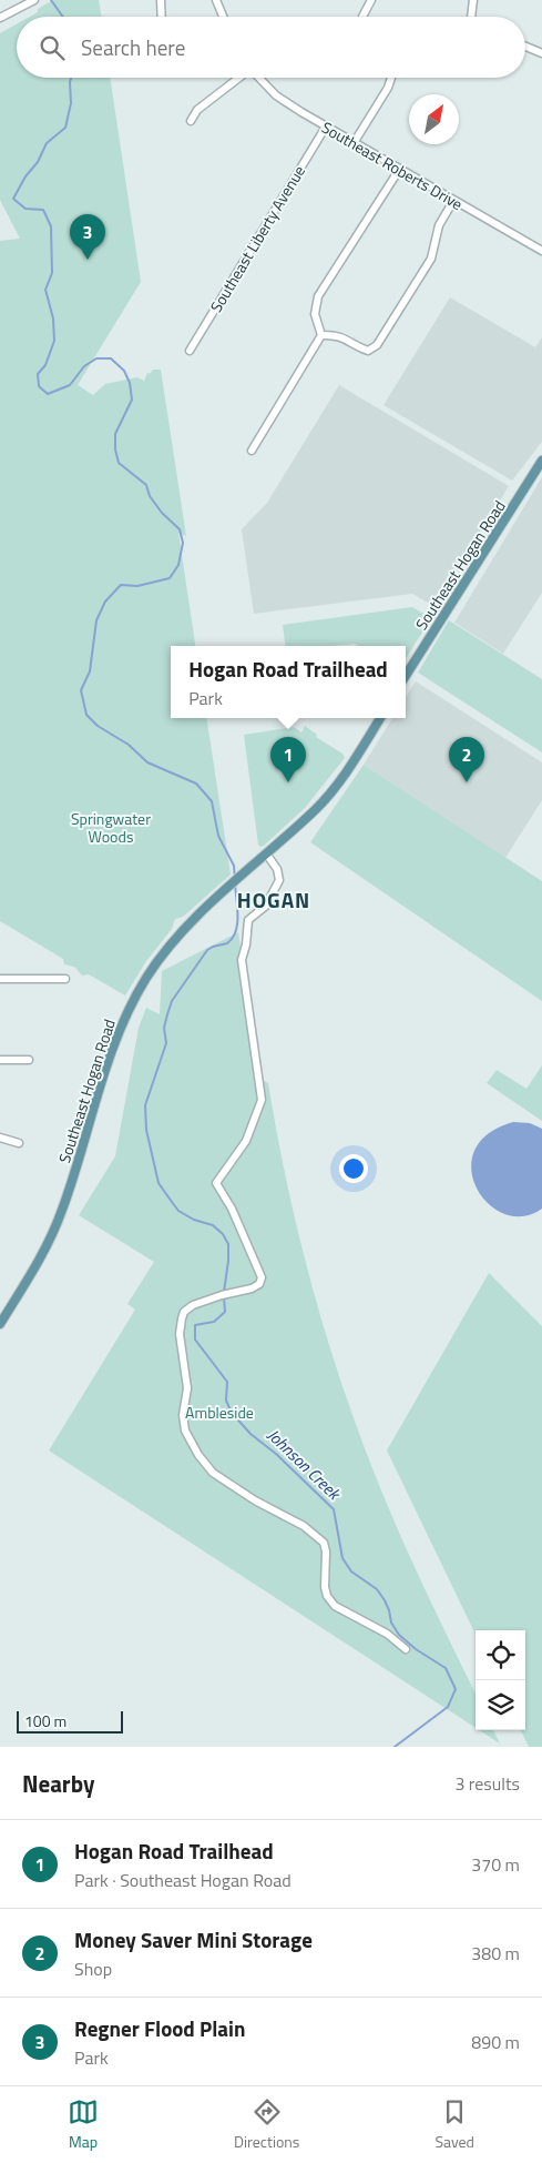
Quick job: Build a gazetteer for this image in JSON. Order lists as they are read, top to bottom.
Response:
{
  "streets": {
    "main road": ["Southeast Hogan Road"],
    "street": ["Southeast Roberts Drive", "Southeast Liberty Avenue"]
  },
  "crossings": [
    ["Southeast Roberts Drive", "Southeast Liberty Avenue"]
  ],
  "districts": ["HOGAN"],
  "water": ["Johnson Creek"],
  "parks": ["Springwater Woods", "Ambleside"],
  "scale_bar": "100 m",
  "north": "top right",
  "page": {
    "search": "Search here",
    "pins": ["3", "1", "2"],
    "popup": ["Hogan Road Trailhead", "Park"],
    "scale": "100 m",
    "heading": ["Nearby", "3 results"],
    "list": [
      {
        "mark": "1",
        "name": "Hogan Road Trailhead",
        "note": "Park · Southeast Hogan Road",
        "value": "370 m"
      },
      {
        "mark": "2",
        "name": "Money Saver Mini Storage",
        "note": "Shop",
        "value": "380 m"
      },
      {
        "mark": "3",
        "name": "Regner Flood Plain",
        "note": "Park",
        "value": "890 m"
      }
    ],
    "nav": ["Map", "Directions", "Saved"]
  }
}
